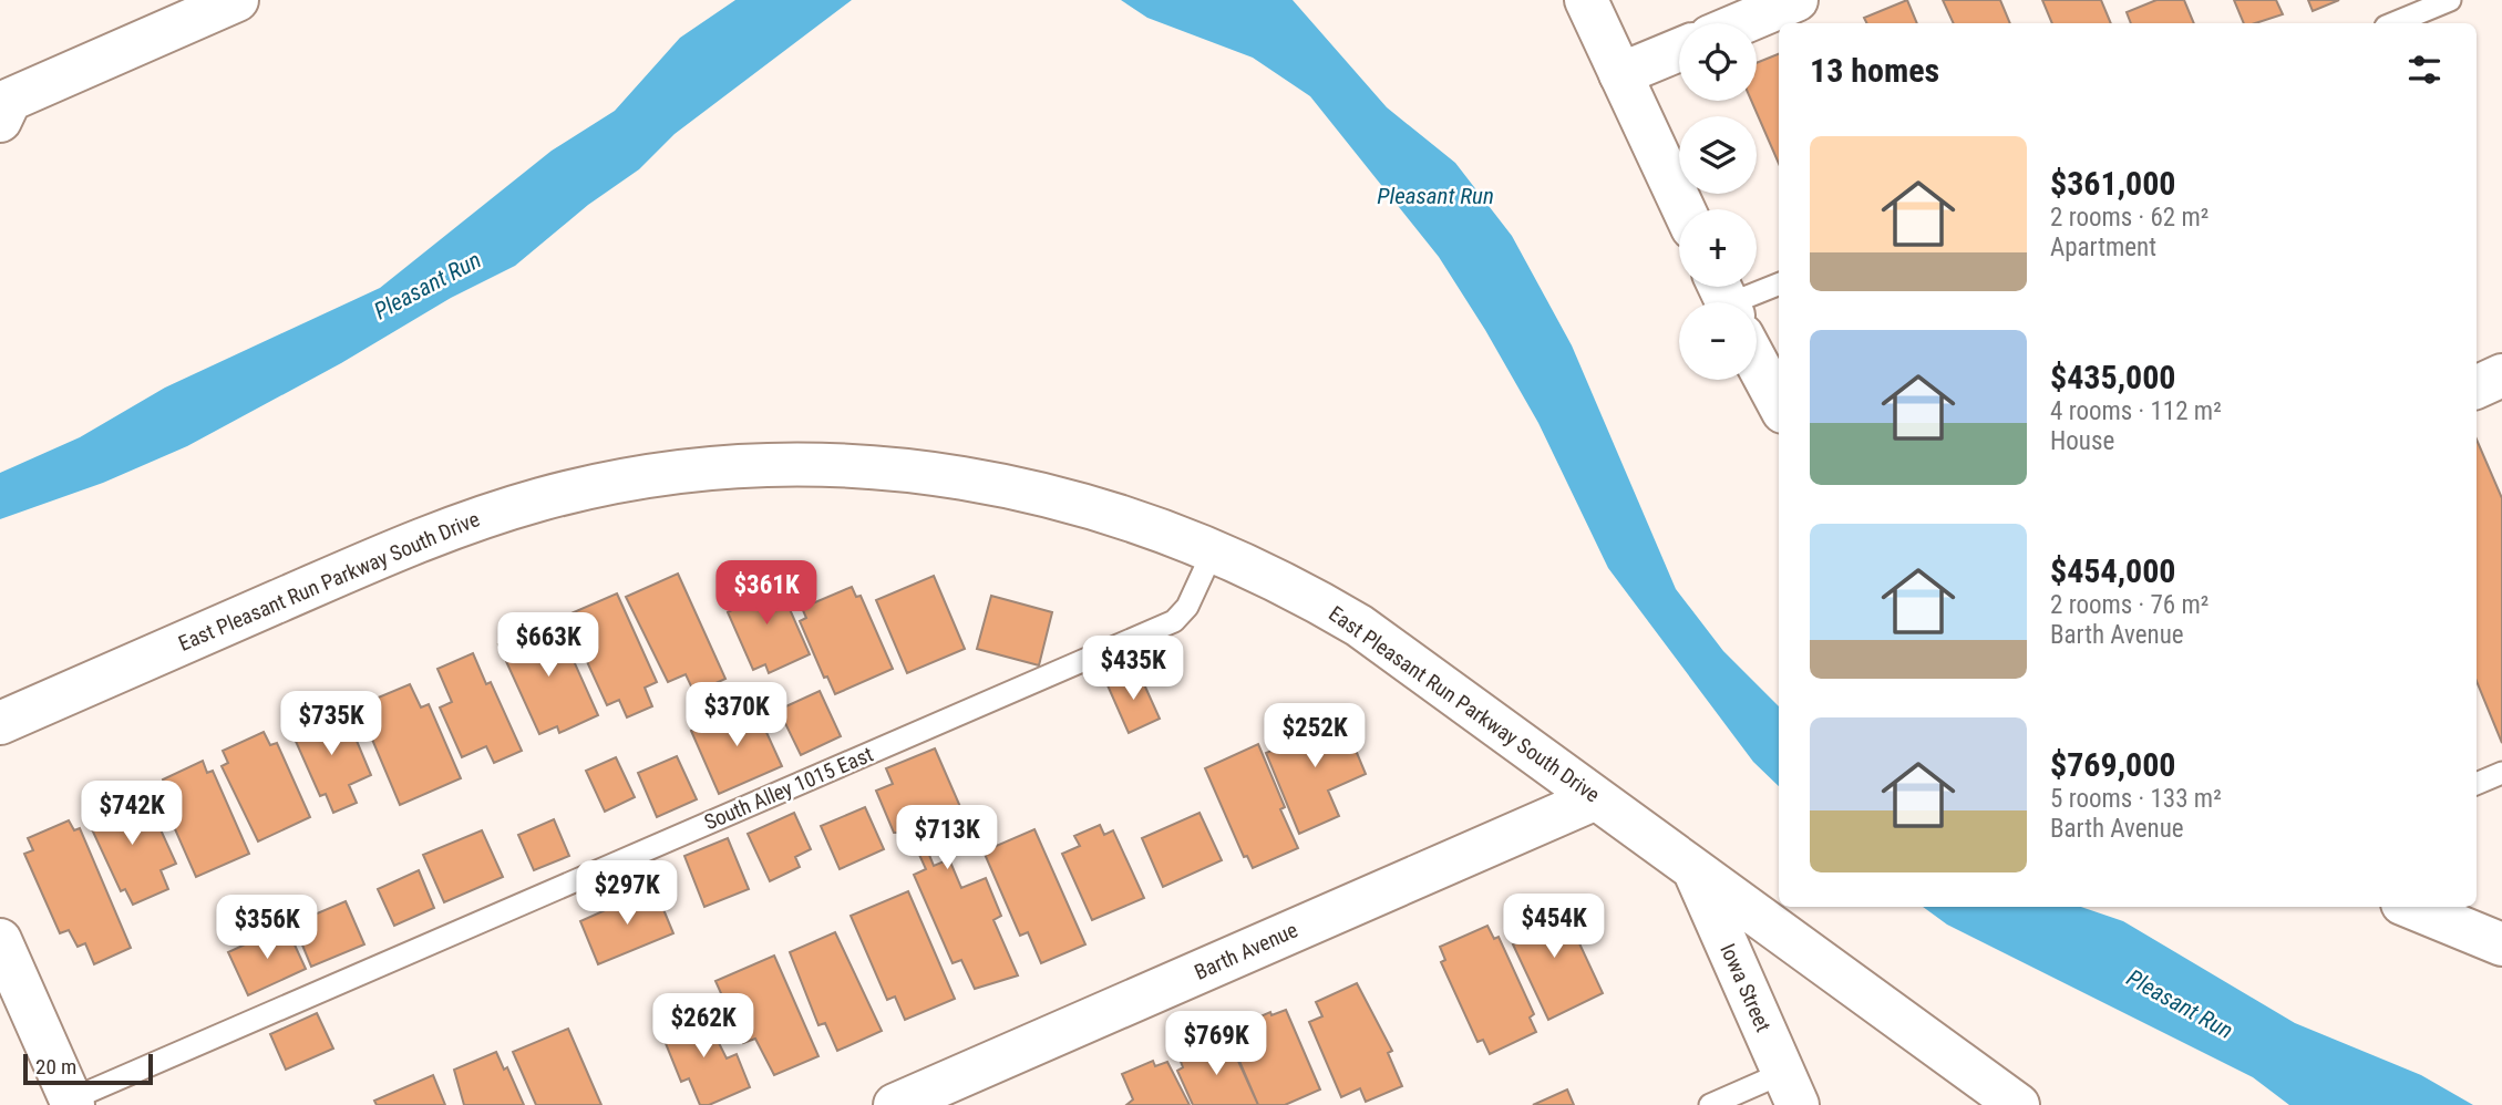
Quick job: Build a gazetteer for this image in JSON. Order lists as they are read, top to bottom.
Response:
{
  "streets": {
    "street": ["East Pleasant Run Parkway South Drive", "Barth Avenue", "Iowa Street"],
    "lane": ["South Alley 1015 East"]
  },
  "crossings": [
    ["East Pleasant Run Parkway South Drive", "South Alley 1015 East"],
    ["East Pleasant Run Parkway South Drive", "Barth Avenue"],
    ["East Pleasant Run Parkway South Drive", "Iowa Street"]
  ],
  "water": ["Pleasant Run"],
  "scale_bar": "20 m",
  "page": {
    "map_buttons": ["+", "−"],
    "heading": "13 homes",
    "list": [
      {
        "name": "$361,000",
        "note": "2 rooms · 62 m² · Apartment"
      },
      {
        "name": "$435,000",
        "note": "4 rooms · 112 m² · House"
      },
      {
        "name": "$454,000",
        "note": "2 rooms · 76 m² · Barth Avenue"
      },
      {
        "name": "$769,000",
        "note": "5 rooms · 133 m² · Barth Avenue"
      }
    ],
    "price": [
      "$361K",
      "$663K",
      "$435K",
      "$370K",
      "$735K",
      "$252K",
      "$742K",
      "$713K",
      "$297K",
      "$454K",
      "$356K",
      "$262K",
      "$769K"
    ],
    "scale": "20 m"
  }
}
